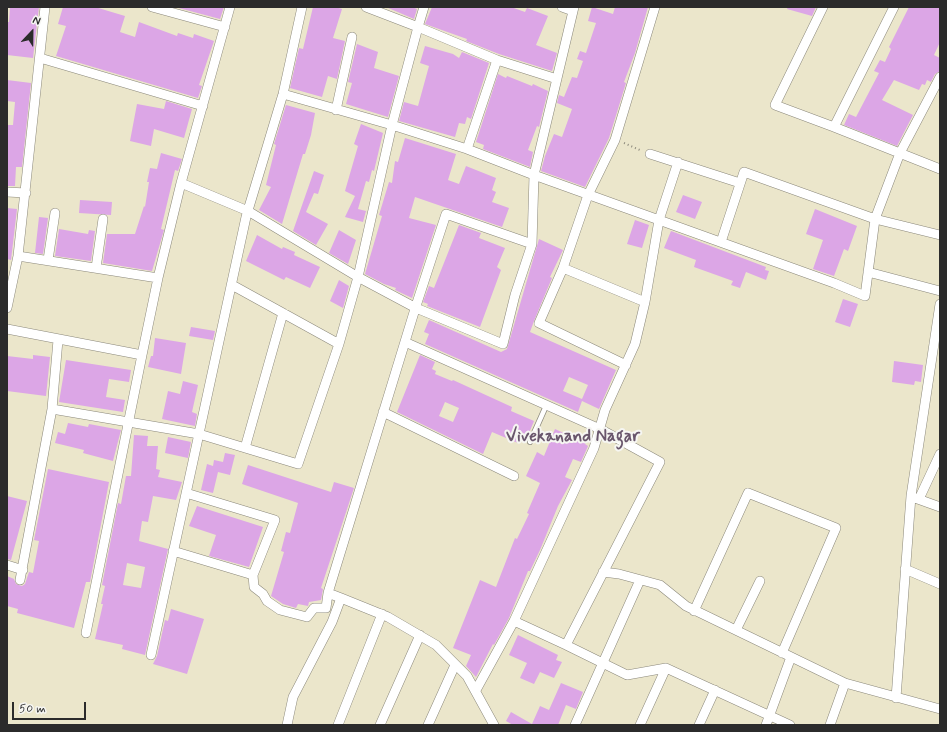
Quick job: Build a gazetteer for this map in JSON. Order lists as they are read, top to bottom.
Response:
{
  "districts": ["Vivekanand Nagar"],
  "scale_bar": "50 m",
  "north": "top"
}
